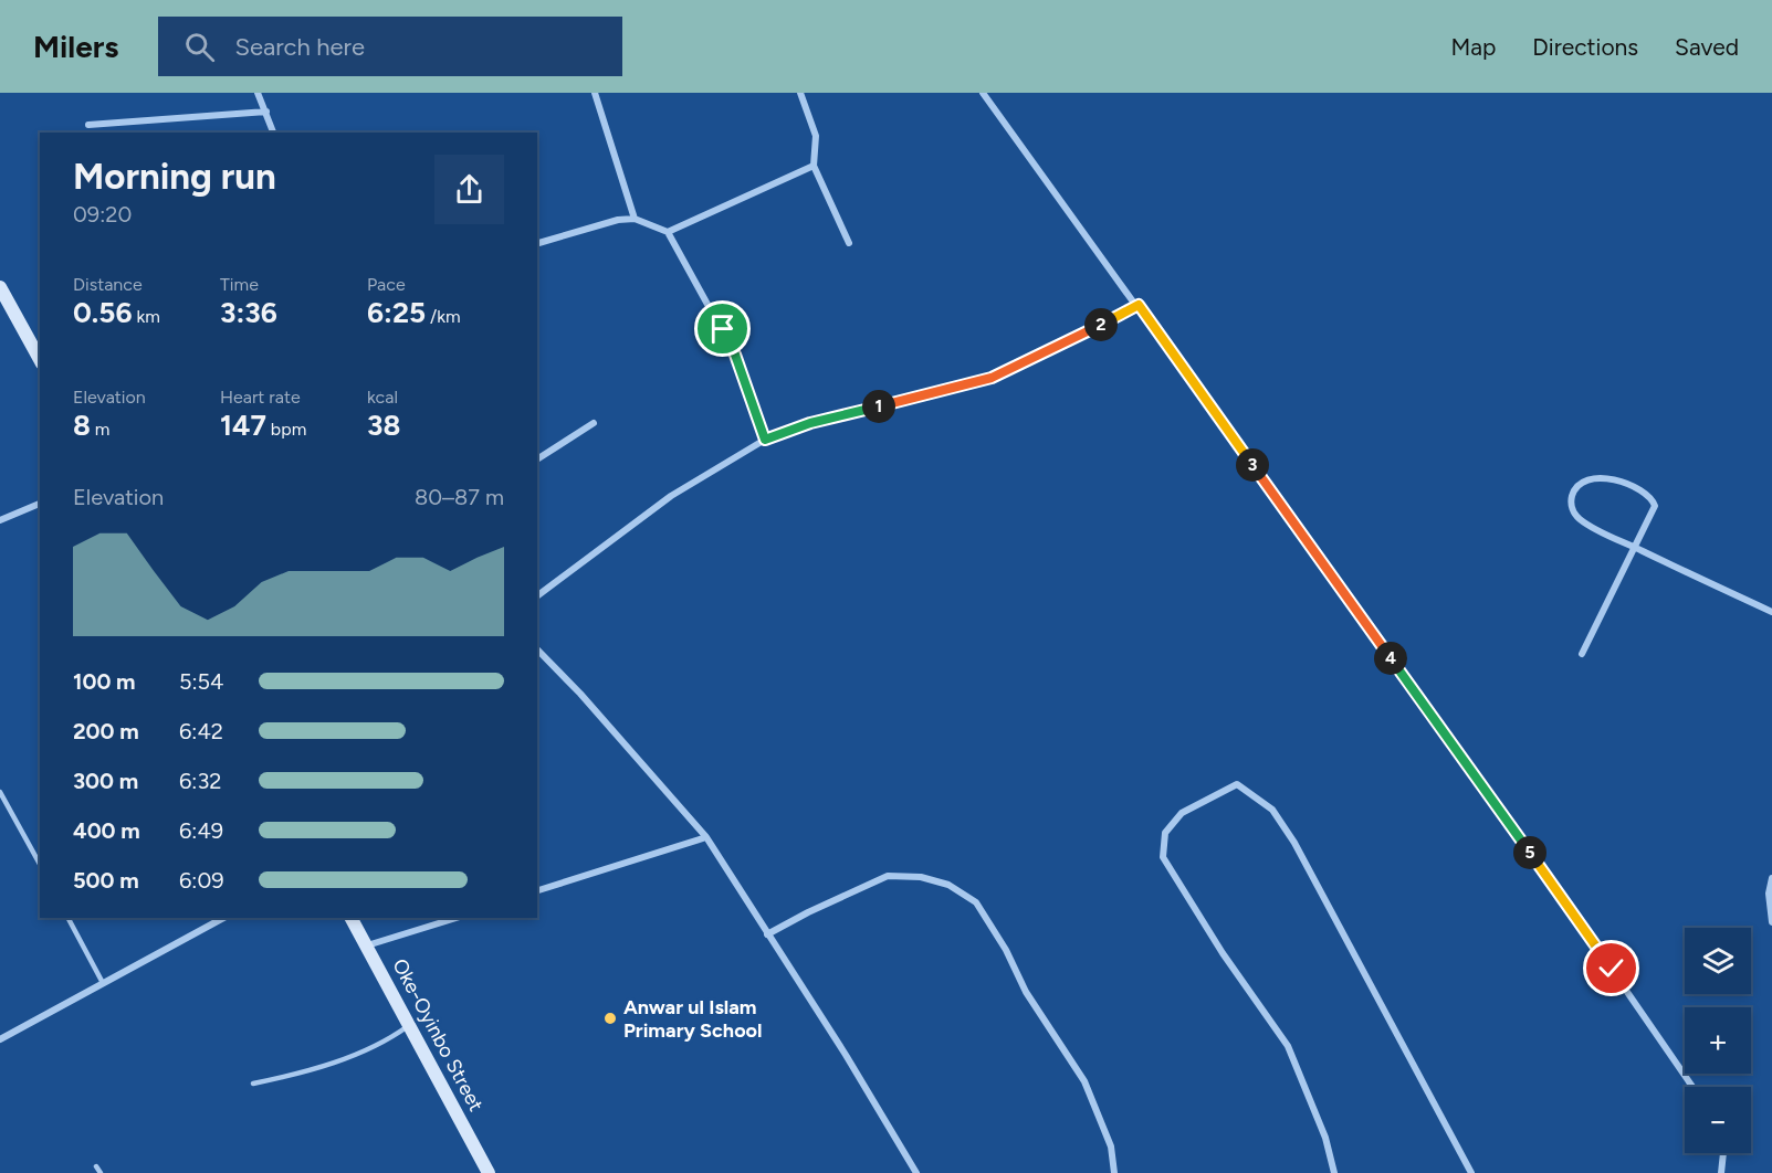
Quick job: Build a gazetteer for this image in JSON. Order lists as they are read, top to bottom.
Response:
{
  "streets": {
    "main road": ["Oke-Oyinbo Street"]
  },
  "places": ["Anwar ul Islam Primary School"],
  "page": {
    "header": "Milers",
    "search": "Search here",
    "nav": ["Map", "Directions", "Saved"],
    "heading": ["Morning run", "09:20"],
    "stats": [
      ["Distance", "0.56 km"],
      ["Time", "3:36"],
      ["Pace", "6:25 /km"],
      ["Elevation", "8 m"],
      ["Heart rate", "147 bpm"],
      ["kcal", "38"]
    ],
    "pins": [
      "2",
      "1",
      "3",
      "4",
      "5"
    ],
    "chart": ["Elevation", "80–87 m"],
    "list": [
      {
        "name": "100 m",
        "note": "5:54"
      },
      {
        "name": "200 m",
        "note": "6:42"
      },
      {
        "name": "300 m",
        "note": "6:32"
      },
      {
        "name": "400 m",
        "note": "6:49"
      },
      {
        "name": "500 m",
        "note": "6:09"
      }
    ],
    "map_buttons": ["+", "−"]
  }
}
